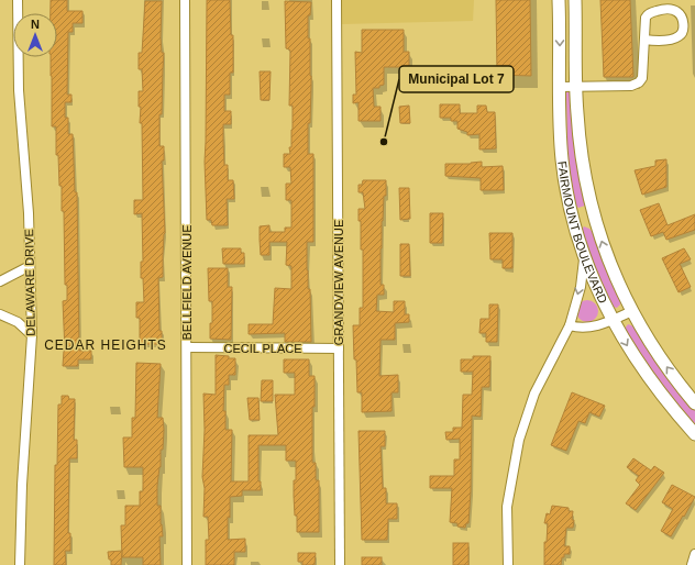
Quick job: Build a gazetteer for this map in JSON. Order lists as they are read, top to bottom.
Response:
{
  "streets": {
    "main road": ["FAIRMOUNT BOULEVARD"],
    "street": [
      "DELAWARE DRIVE",
      "BELLFIELD AVENUE",
      "GRANDVIEW AVENUE",
      "CECIL PLACE"
    ]
  },
  "crossings": [
    ["BELLFIELD AVENUE", "CECIL PLACE"],
    ["GRANDVIEW AVENUE", "CECIL PLACE"]
  ],
  "districts": ["CEDAR HEIGHTS"],
  "places": ["Municipal Lot 7"],
  "north": "top"
}
